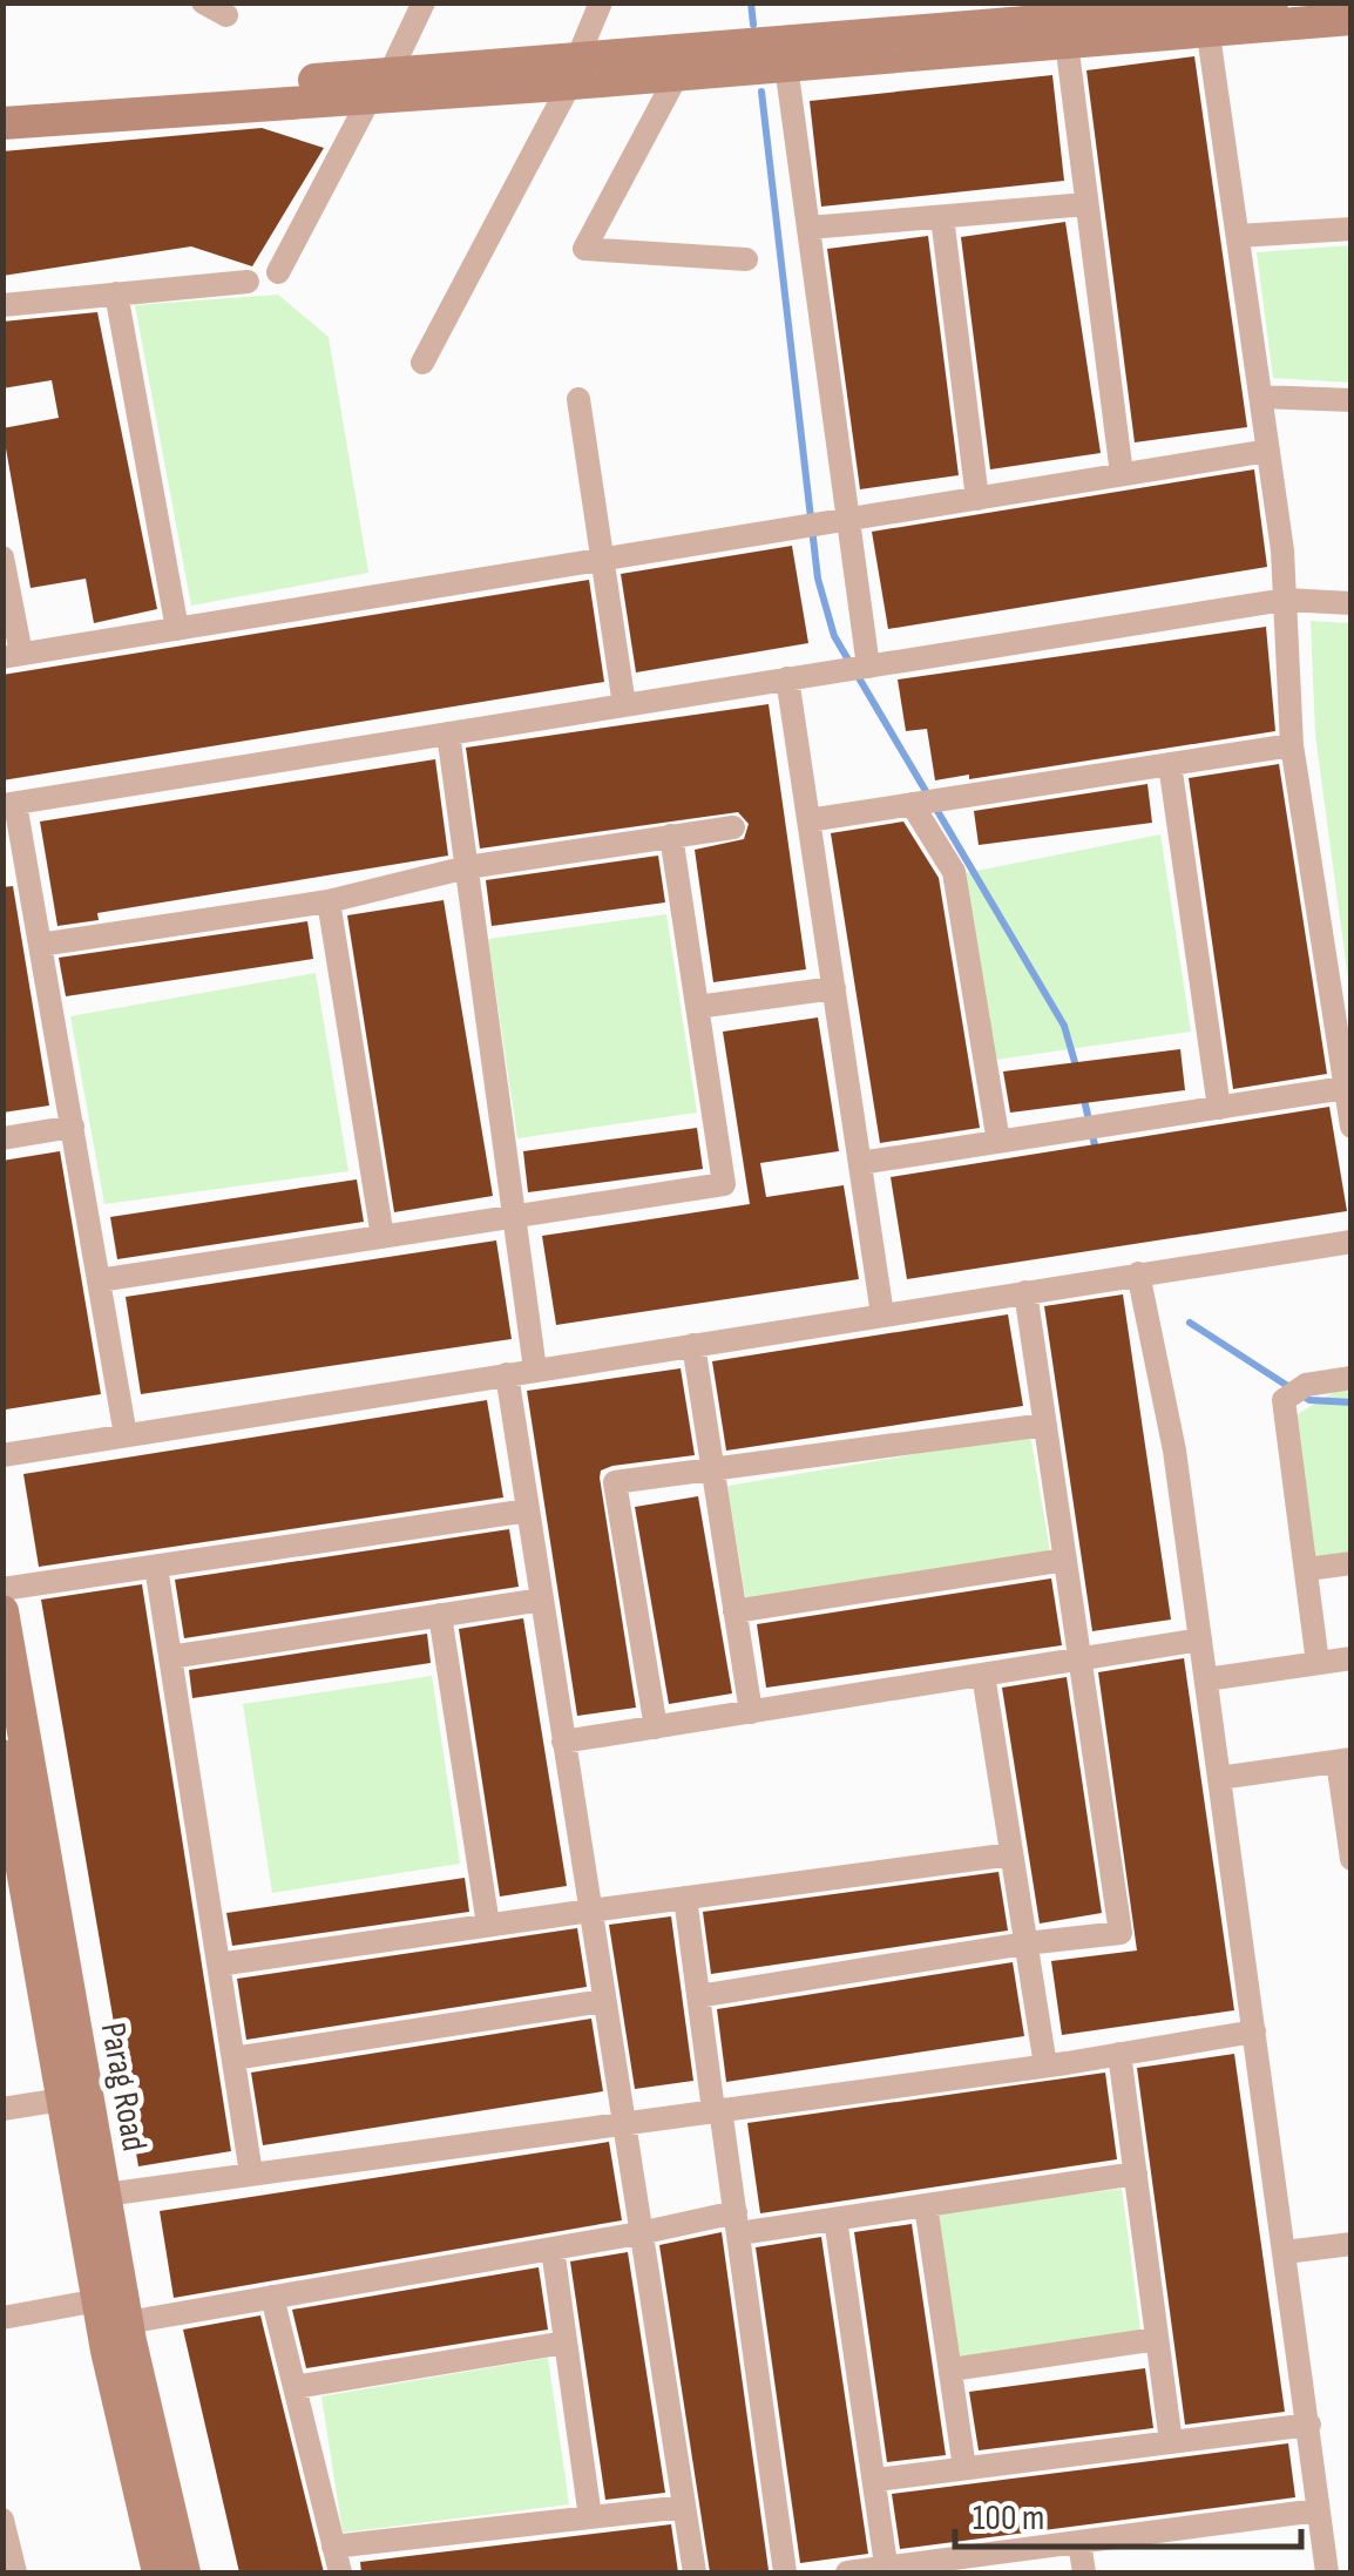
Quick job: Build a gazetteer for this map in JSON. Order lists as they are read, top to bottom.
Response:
{
  "streets": {
    "street": ["Parag Road"]
  },
  "scale_bar": "100 m"
}
